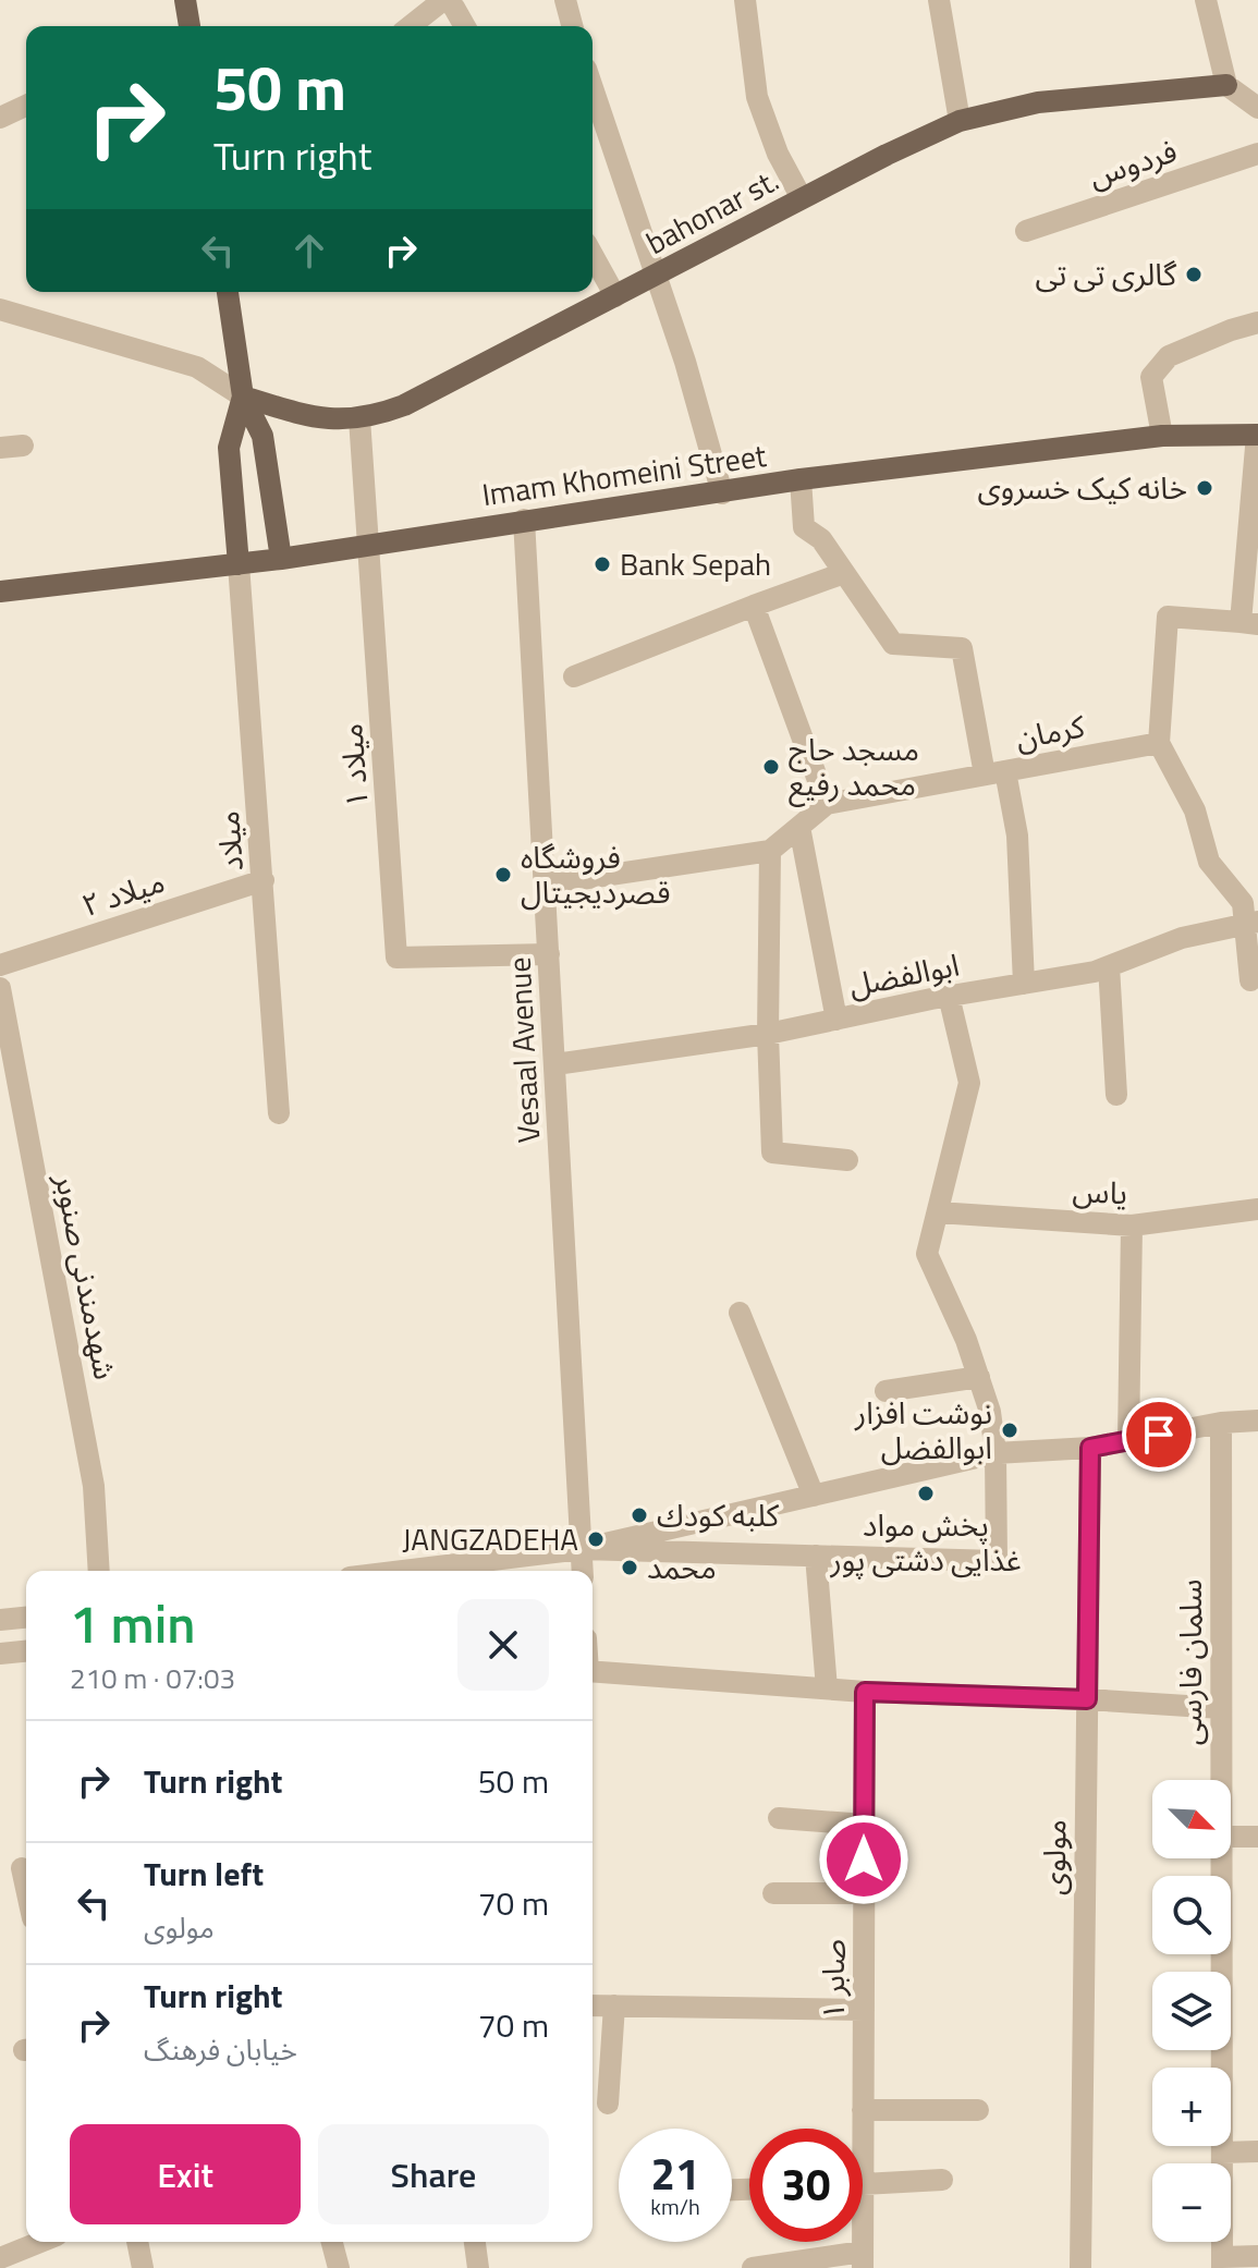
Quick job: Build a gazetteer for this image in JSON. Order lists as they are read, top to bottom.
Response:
{
  "streets": {
    "main road": ["bahonar st.", "Imam Khomeini Street"],
    "street": [
      "فردوس",
      "کرمان",
      "میلاد ۱",
      "میلاد",
      "میلاد ۲",
      "ابوالفضل",
      "Vesaal Avenue",
      "یاس",
      "شهدمندنی صنوبر",
      "سلمان فارسی",
      "مولوی",
      "صابر ۱"
    ]
  },
  "crossings": [
    ["bahonar st.", "میلاد ۱"],
    ["Imam Khomeini Street", "میلاد ۱"],
    ["Imam Khomeini Street", "میلاد"],
    ["Imam Khomeini Street", "Vesaal Avenue"],
    ["میلاد ۱", "Vesaal Avenue"],
    ["میلاد", "میلاد ۲"],
    ["ابوالفضل", "Vesaal Avenue"]
  ],
  "places": [
    "گالری تی تی",
    "خانه کیک خسروی",
    "Bank Sepah",
    "مسجد حاج محمد رفیع",
    "فروشگاه قصردیجیتال",
    "نوشت افزار ابوالفضل",
    "پخش مواد غذایی دشتی پور",
    "كلبه كودك",
    "JANGZADEHA",
    "محمد"
  ],
  "north": "bottom right",
  "page": {
    "turn": ["50 m", "Turn right"],
    "heading": ["1 min", "210 m · 07:03"],
    "list": [
      {
        "name": "Turn right",
        "value": "50 m"
      },
      {
        "name": "Turn left",
        "note": "مولوی",
        "value": "70 m"
      },
      {
        "name": "Turn right",
        "note": "خیابان فرهنگ",
        "value": "70 m"
      }
    ],
    "map_buttons": ["+", "−"],
    "buttons": ["Exit", "Share"],
    "speed": "21 km/h",
    "limit": "30"
  }
}
